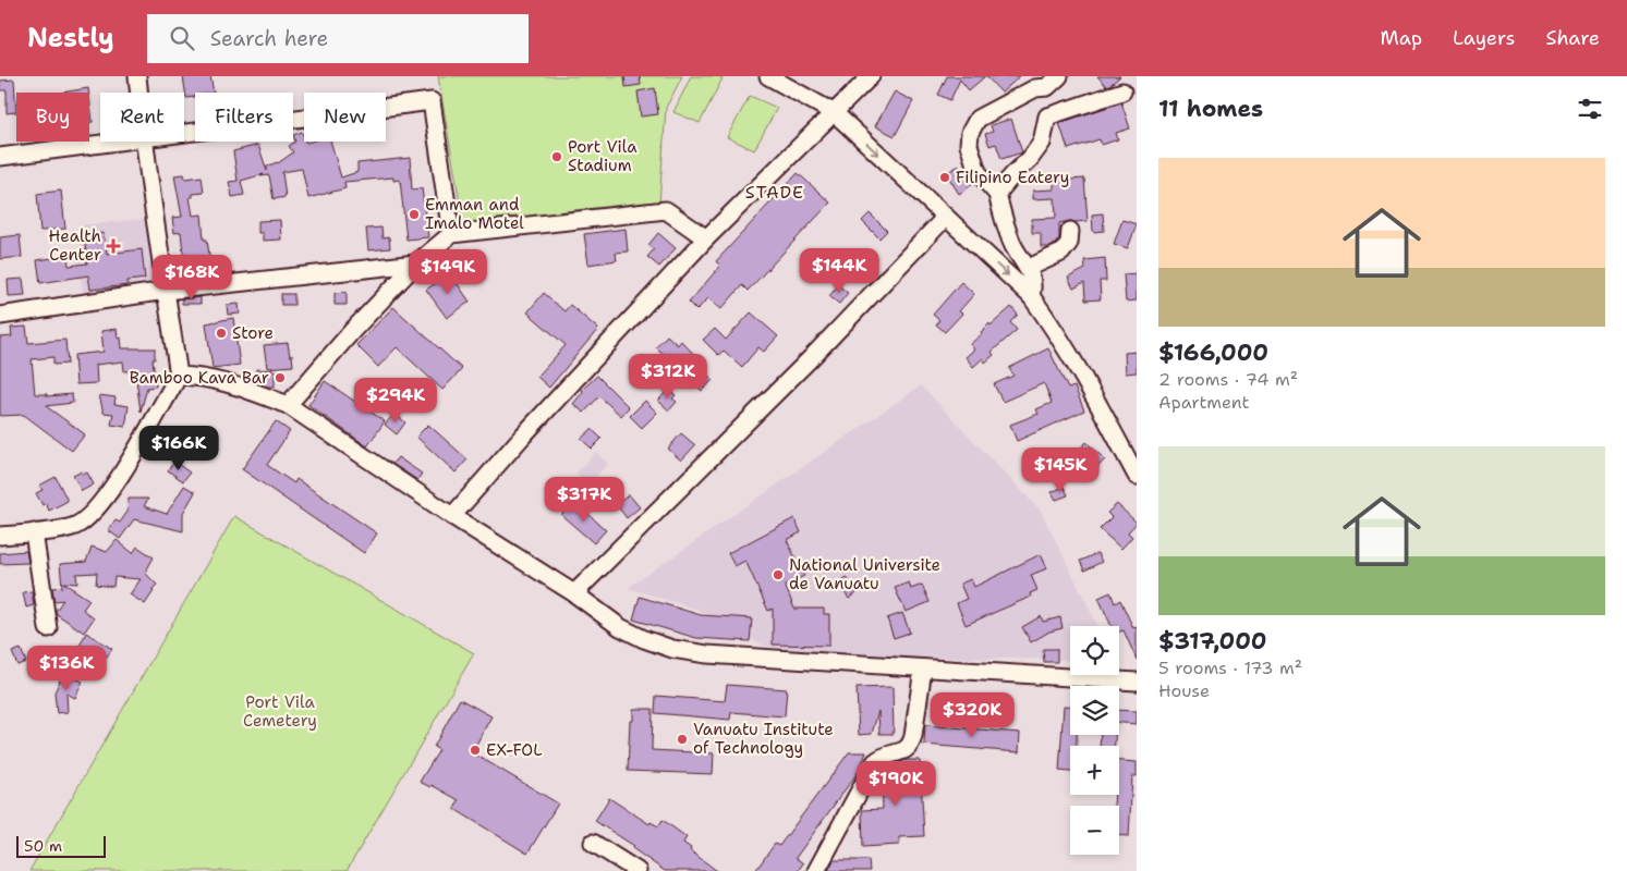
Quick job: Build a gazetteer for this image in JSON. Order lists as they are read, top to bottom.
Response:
{
  "districts": ["STADE"],
  "parks": ["Port Vila Cemetery"],
  "places": {
    "other": [
      "Port Vila Stadium",
      "Filipino Eatery",
      "Emman and Imalo Motel",
      "Store",
      "Bamboo Kava Bar",
      "National Universite de Vanuatu",
      "Vanuatu Institute of Technology",
      "EX-FOL"
    ],
    "health": ["Health Center"]
  },
  "scale_bar": "50 m",
  "page": {
    "header": "Nestly",
    "search": "Search here",
    "nav": ["Map", "Layers", "Share"],
    "heading": "11 homes",
    "chip": [
      "Buy",
      "Rent",
      "Filters",
      "New"
    ],
    "list": [
      {
        "name": "$166,000",
        "note": "2 rooms · 74 m² · Apartment"
      },
      {
        "name": "$317,000",
        "note": "5 rooms · 173 m² · House"
      }
    ],
    "price": [
      "$144K",
      "$149K",
      "$168K",
      "$312K",
      "$294K",
      "$166K",
      "$145K",
      "$317K",
      "$136K",
      "$320K",
      "$190K"
    ],
    "map_buttons": ["+", "−"],
    "scale": "50 m"
  }
}
